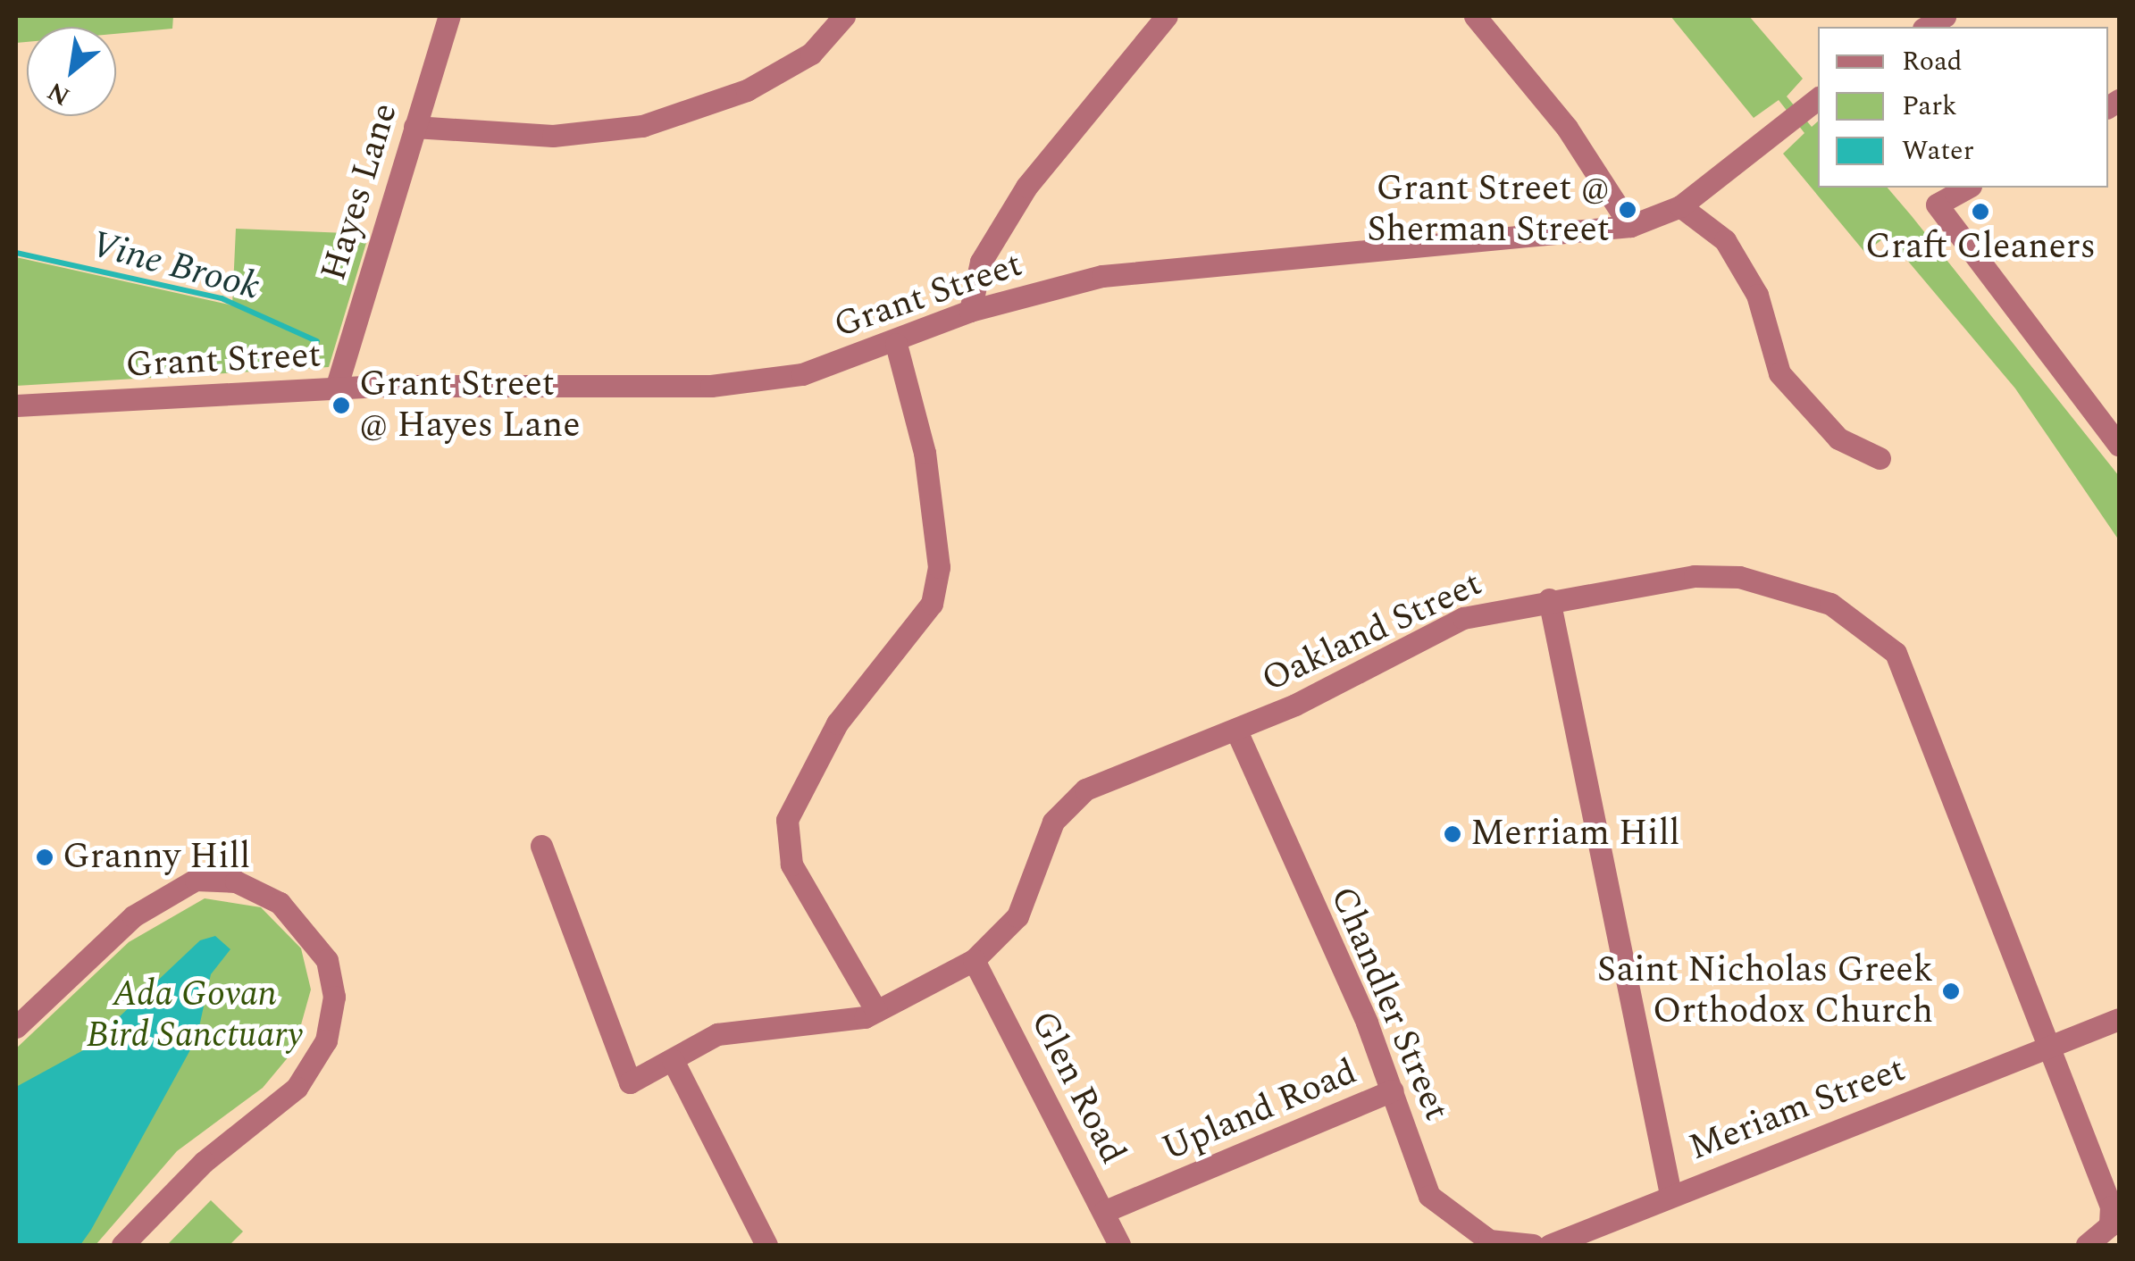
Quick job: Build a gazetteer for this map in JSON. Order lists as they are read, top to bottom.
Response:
{
  "streets": {
    "street": [
      "Hayes Lane",
      "Grant Street",
      "Oakland Street",
      "Chandler Street",
      "Glen Road",
      "Meriam Street",
      "Upland Road"
    ]
  },
  "crossings": [
    ["Hayes Lane", "Grant Street"],
    ["Oakland Street", "Chandler Street"],
    ["Oakland Street", "Glen Road"],
    ["Oakland Street", "Meriam Street"],
    ["Chandler Street", "Upland Road"],
    ["Glen Road", "Upland Road"]
  ],
  "water": ["Vine Brook"],
  "parks": ["Ada Govan Bird Sanctuary"],
  "places": [
    "Grant Street @ Sherman Street",
    "Craft Cleaners",
    "Grant Street @ Hayes Lane",
    "Merriam Hill",
    "Granny Hill",
    "Saint Nicholas Greek Orthodox Church"
  ],
  "legend": ["Road", "Park", "Water"],
  "north": "bottom left"
}
